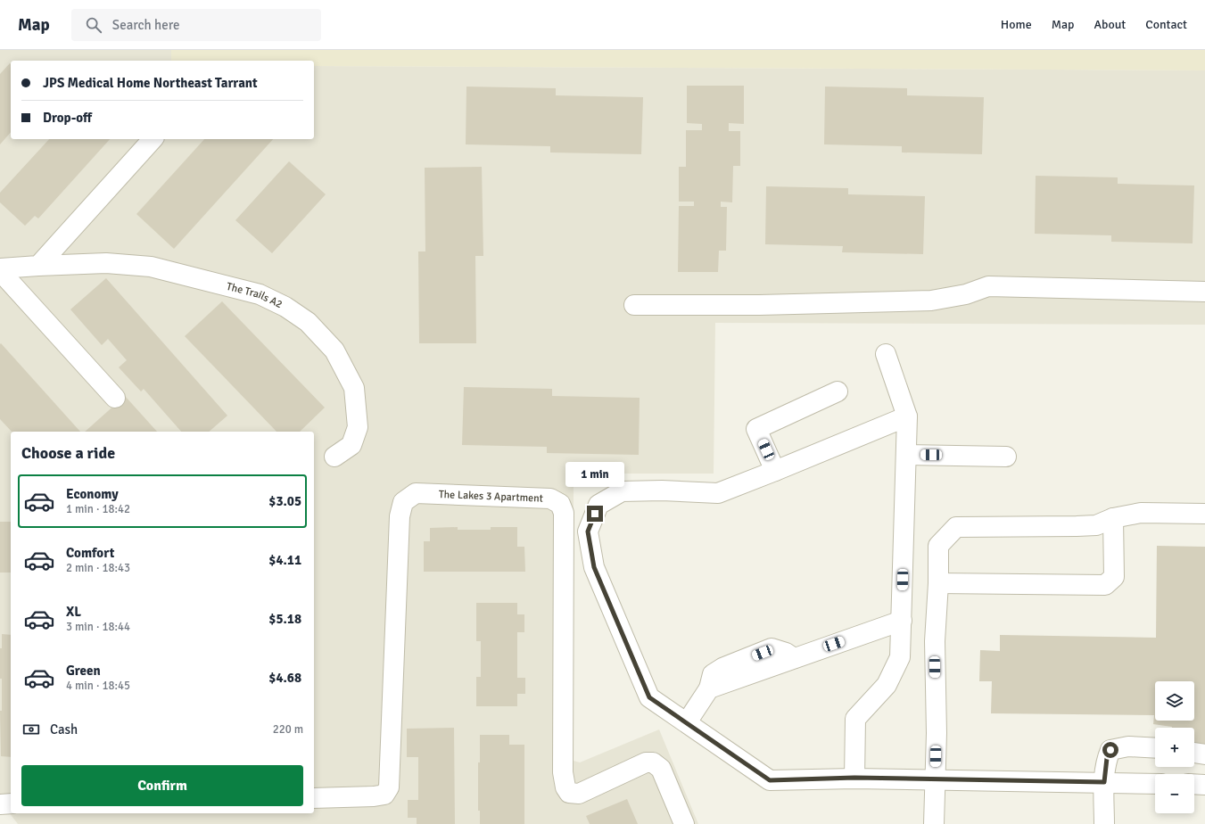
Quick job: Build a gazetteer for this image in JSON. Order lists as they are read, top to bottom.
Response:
{
  "streets": {
    "lane": ["The Trails A2", "The Lakes 3 Apartment"]
  },
  "page": {
    "header": "Map",
    "search": "Search here",
    "nav": [
      "Home",
      "Map",
      "About",
      "Contact"
    ],
    "banner": ["JPS Medical Home Northeast Tarrant", "Drop-off"],
    "heading": "Choose a ride",
    "bubble": "1 min",
    "list": [
      {
        "name": "Economy",
        "note": "1 min · 18:42",
        "value": "$3.05"
      },
      {
        "name": "Comfort",
        "note": "2 min · 18:43",
        "value": "$4.11"
      },
      {
        "name": "XL",
        "note": "3 min · 18:44",
        "value": "$5.18"
      },
      {
        "name": "Green",
        "note": "4 min · 18:45",
        "value": "$4.68"
      }
    ],
    "map_buttons": ["+", "−"],
    "pay": ["Cash", "220 m"],
    "buttons": "Confirm"
  }
}
